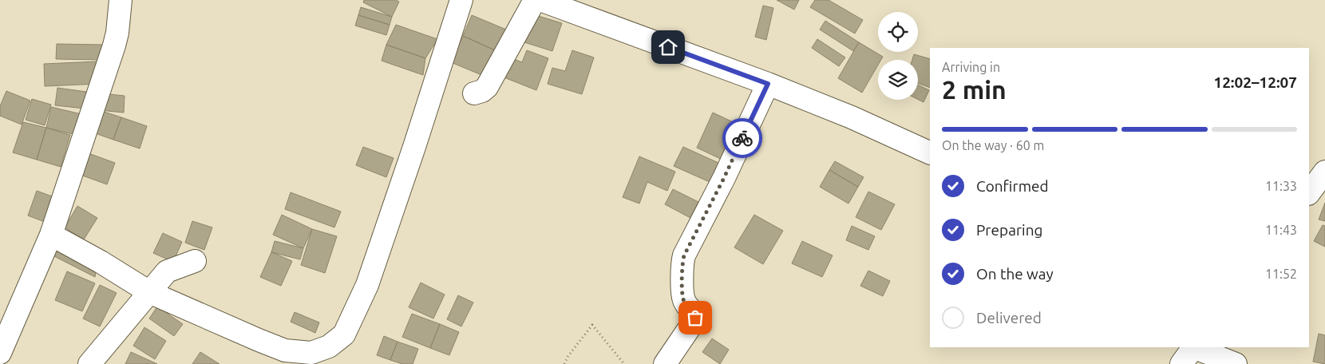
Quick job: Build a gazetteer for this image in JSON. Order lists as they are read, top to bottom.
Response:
{
  "page": {
    "heading": ["2 min", "Arriving in", "12:02–12:07"],
    "bar": "On the way · 60 m",
    "list": [
      ["Confirmed", "11:33"],
      ["Preparing", "11:43"],
      ["On the way", "11:52"],
      "Delivered"
    ]
  }
}
